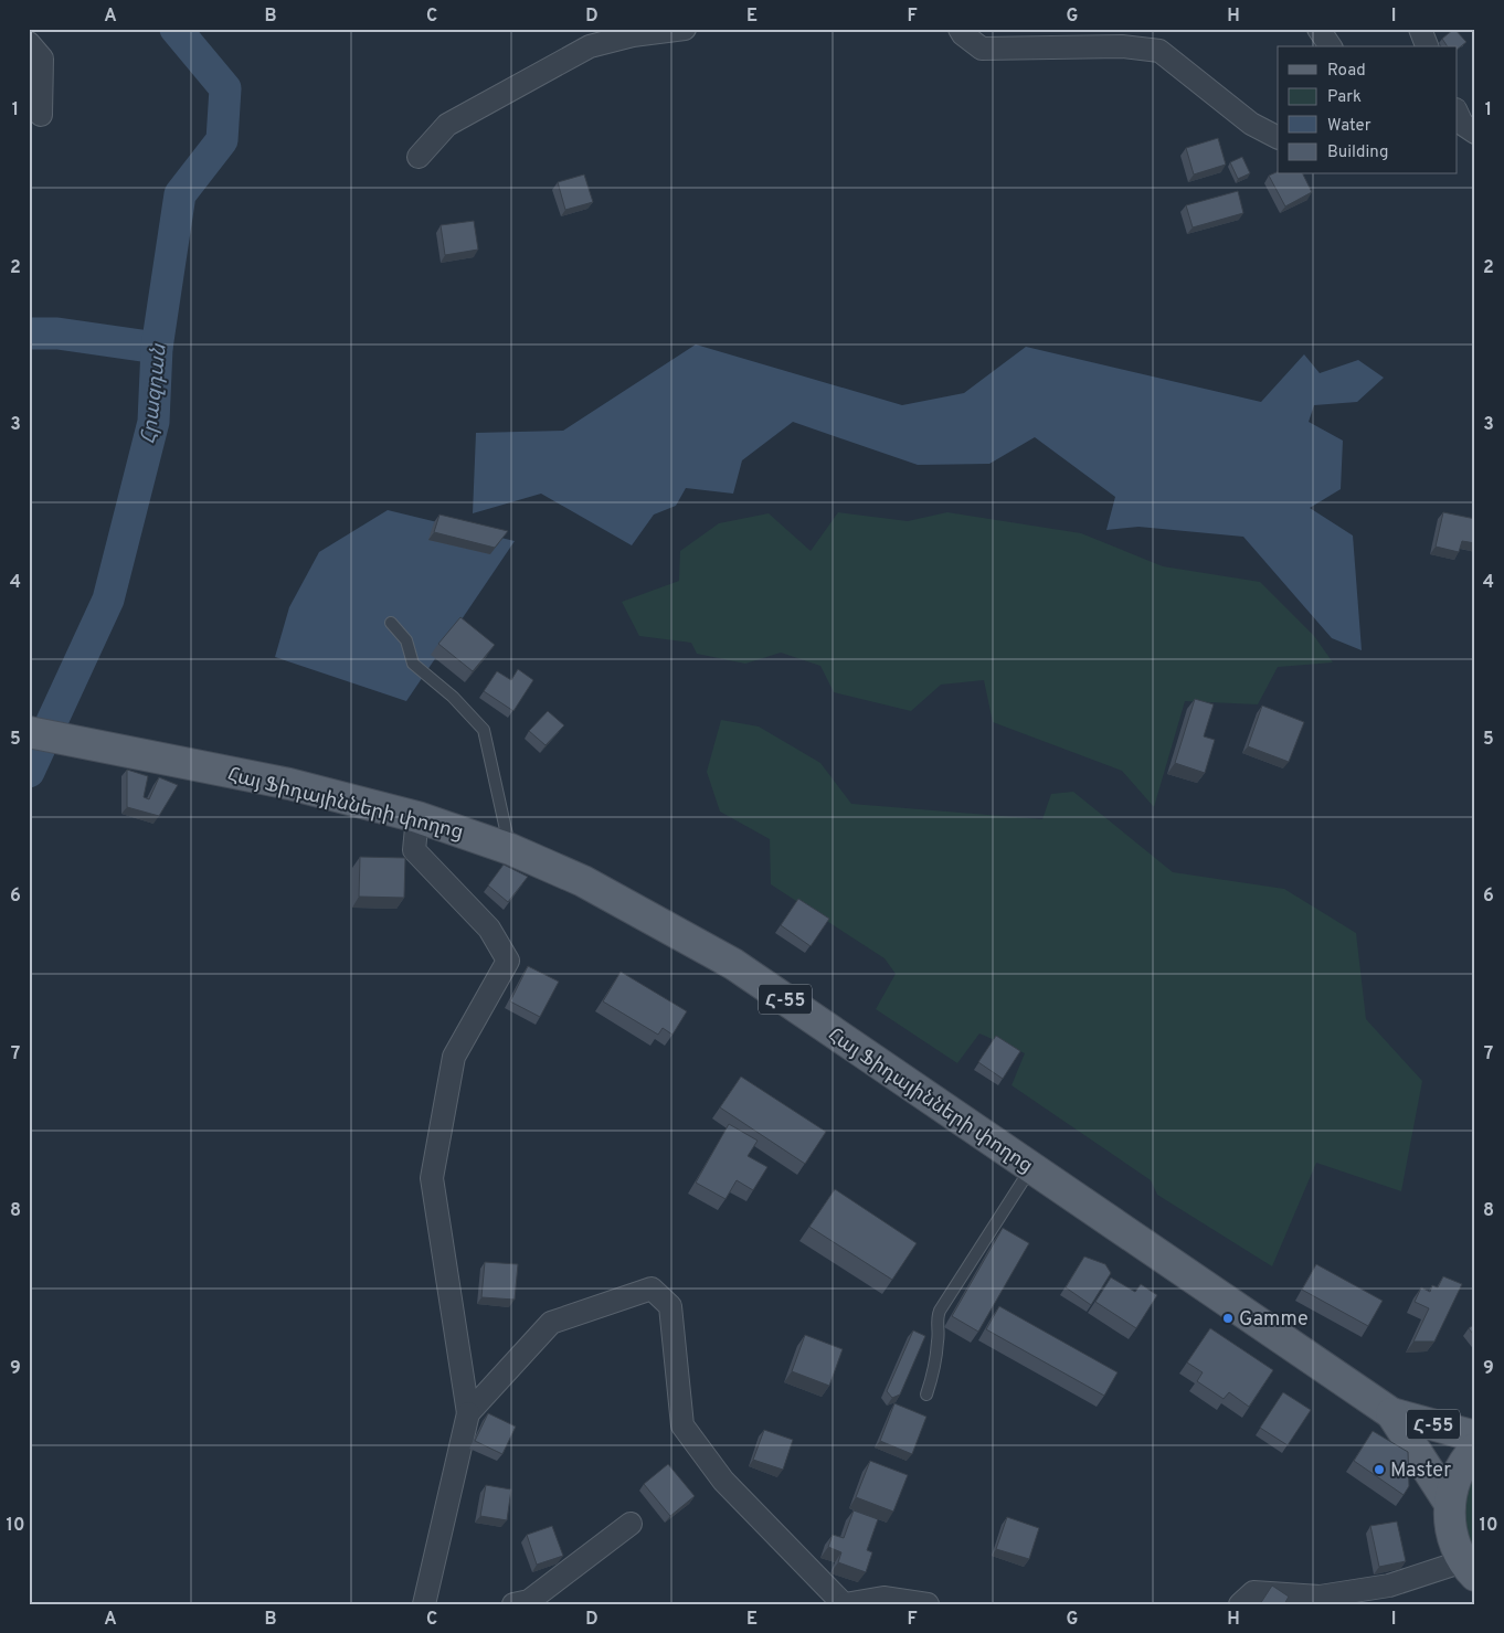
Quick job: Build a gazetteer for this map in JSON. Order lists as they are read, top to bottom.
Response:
{
  "streets": {
    "main road": ["Հայ Ֆիդայինների փողոց", "Հ-55"]
  },
  "crossings": [
    ["Հայ Ֆիդայինների փողոց", "Հ-55"]
  ],
  "water": ["Հրազդան"],
  "places": ["Gamme", "Master"],
  "legend": [
    "Road",
    "Park",
    "Water",
    "Building"
  ],
  "grid": {
    "columns": [
      "A",
      "B",
      "C",
      "D",
      "E",
      "F",
      "G",
      "H",
      "I"
    ],
    "rows": [
      "1",
      "2",
      "3",
      "4",
      "5",
      "6",
      "7",
      "8",
      "9",
      "10"
    ]
  }
}
